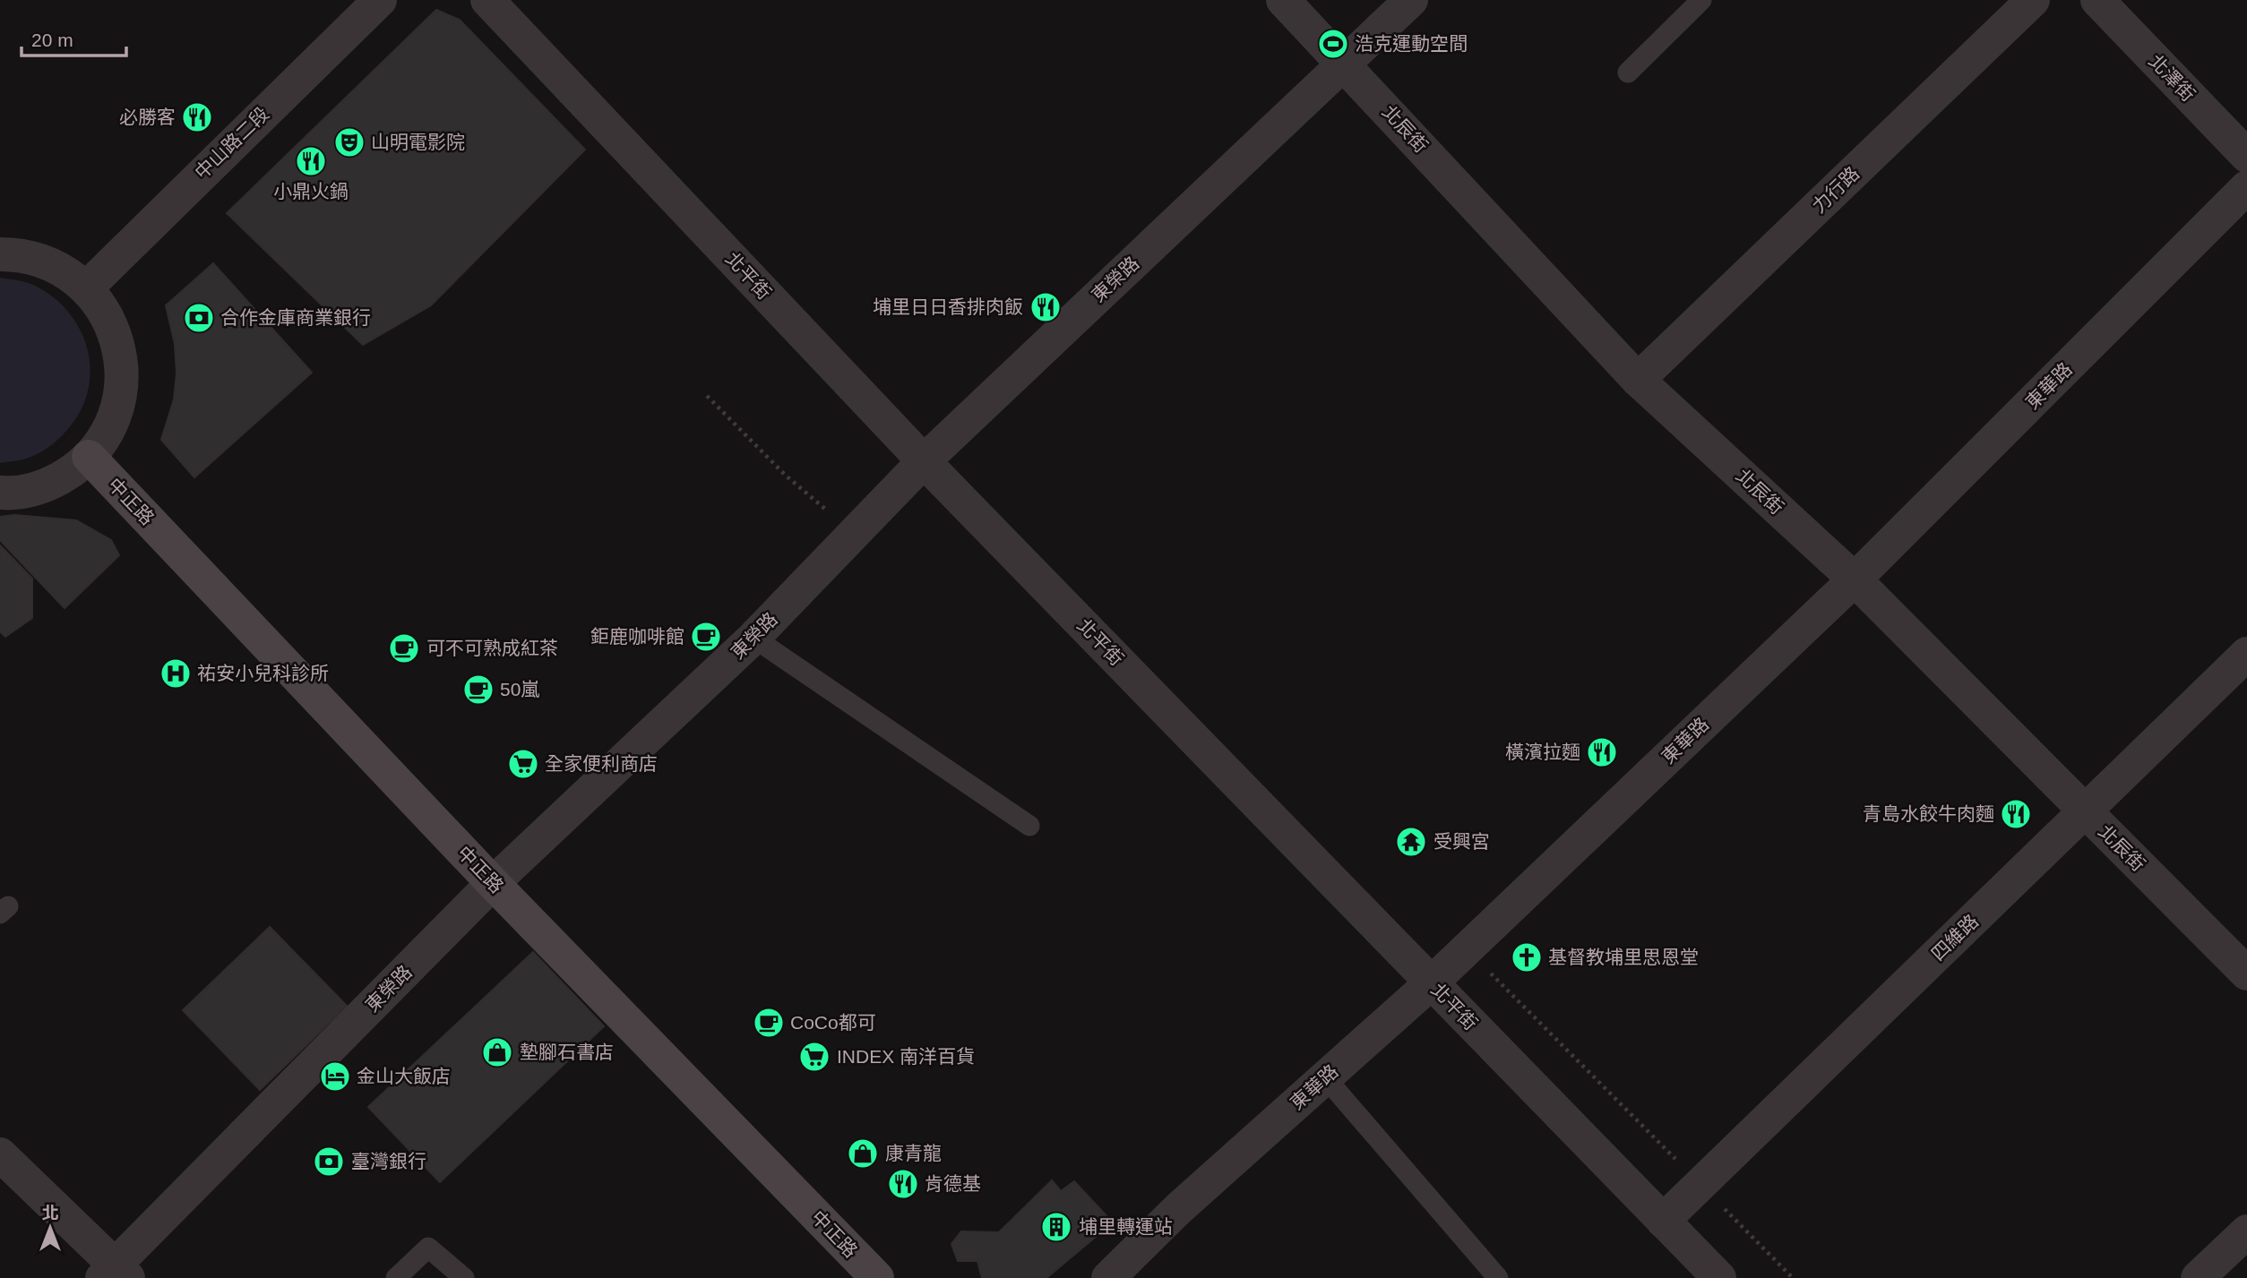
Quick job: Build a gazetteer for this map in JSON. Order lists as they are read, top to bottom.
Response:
{
  "streets": {
    "main road": ["中正路"],
    "street": [
      "北澤街",
      "北辰街",
      "中山路二段",
      "力行路",
      "北平街",
      "東榮路",
      "東華路",
      "四維路"
    ]
  },
  "crossings": [
    ["北辰街", "力行路"],
    ["北辰街", "東榮路"],
    ["北辰街", "東華路"],
    ["北辰街", "四維路"],
    ["北平街", "東榮路"],
    ["北平街", "東華路"],
    ["北平街", "四維路"],
    ["東榮路", "中正路"]
  ],
  "places": {
    "sports": ["浩克運動空間"],
    "restaurant": [
      "必勝客",
      "小鼎火鍋",
      "埔里日日香排肉飯",
      "橫濱拉麵",
      "青島水餃牛肉麵",
      "肯德基"
    ],
    "theatre": ["山明電影院"],
    "bank": ["合作金庫商業銀行", "臺灣銀行"],
    "cafe": [
      "鉅鹿咖啡館",
      "可不可熟成紅茶",
      "50嵐",
      "CoCo都可"
    ],
    "hospital": ["祐安小兒科診所"],
    "supermarket": ["全家便利商店", "INDEX 南洋百貨"],
    "temple": ["受興宮"],
    "church": ["基督教埔里思恩堂"],
    "shop": ["墊腳石書店", "康青龍"],
    "hotel": ["金山大飯店"],
    "building": ["埔里轉運站"]
  },
  "scale_bar": "20 m",
  "north": "top"
}
